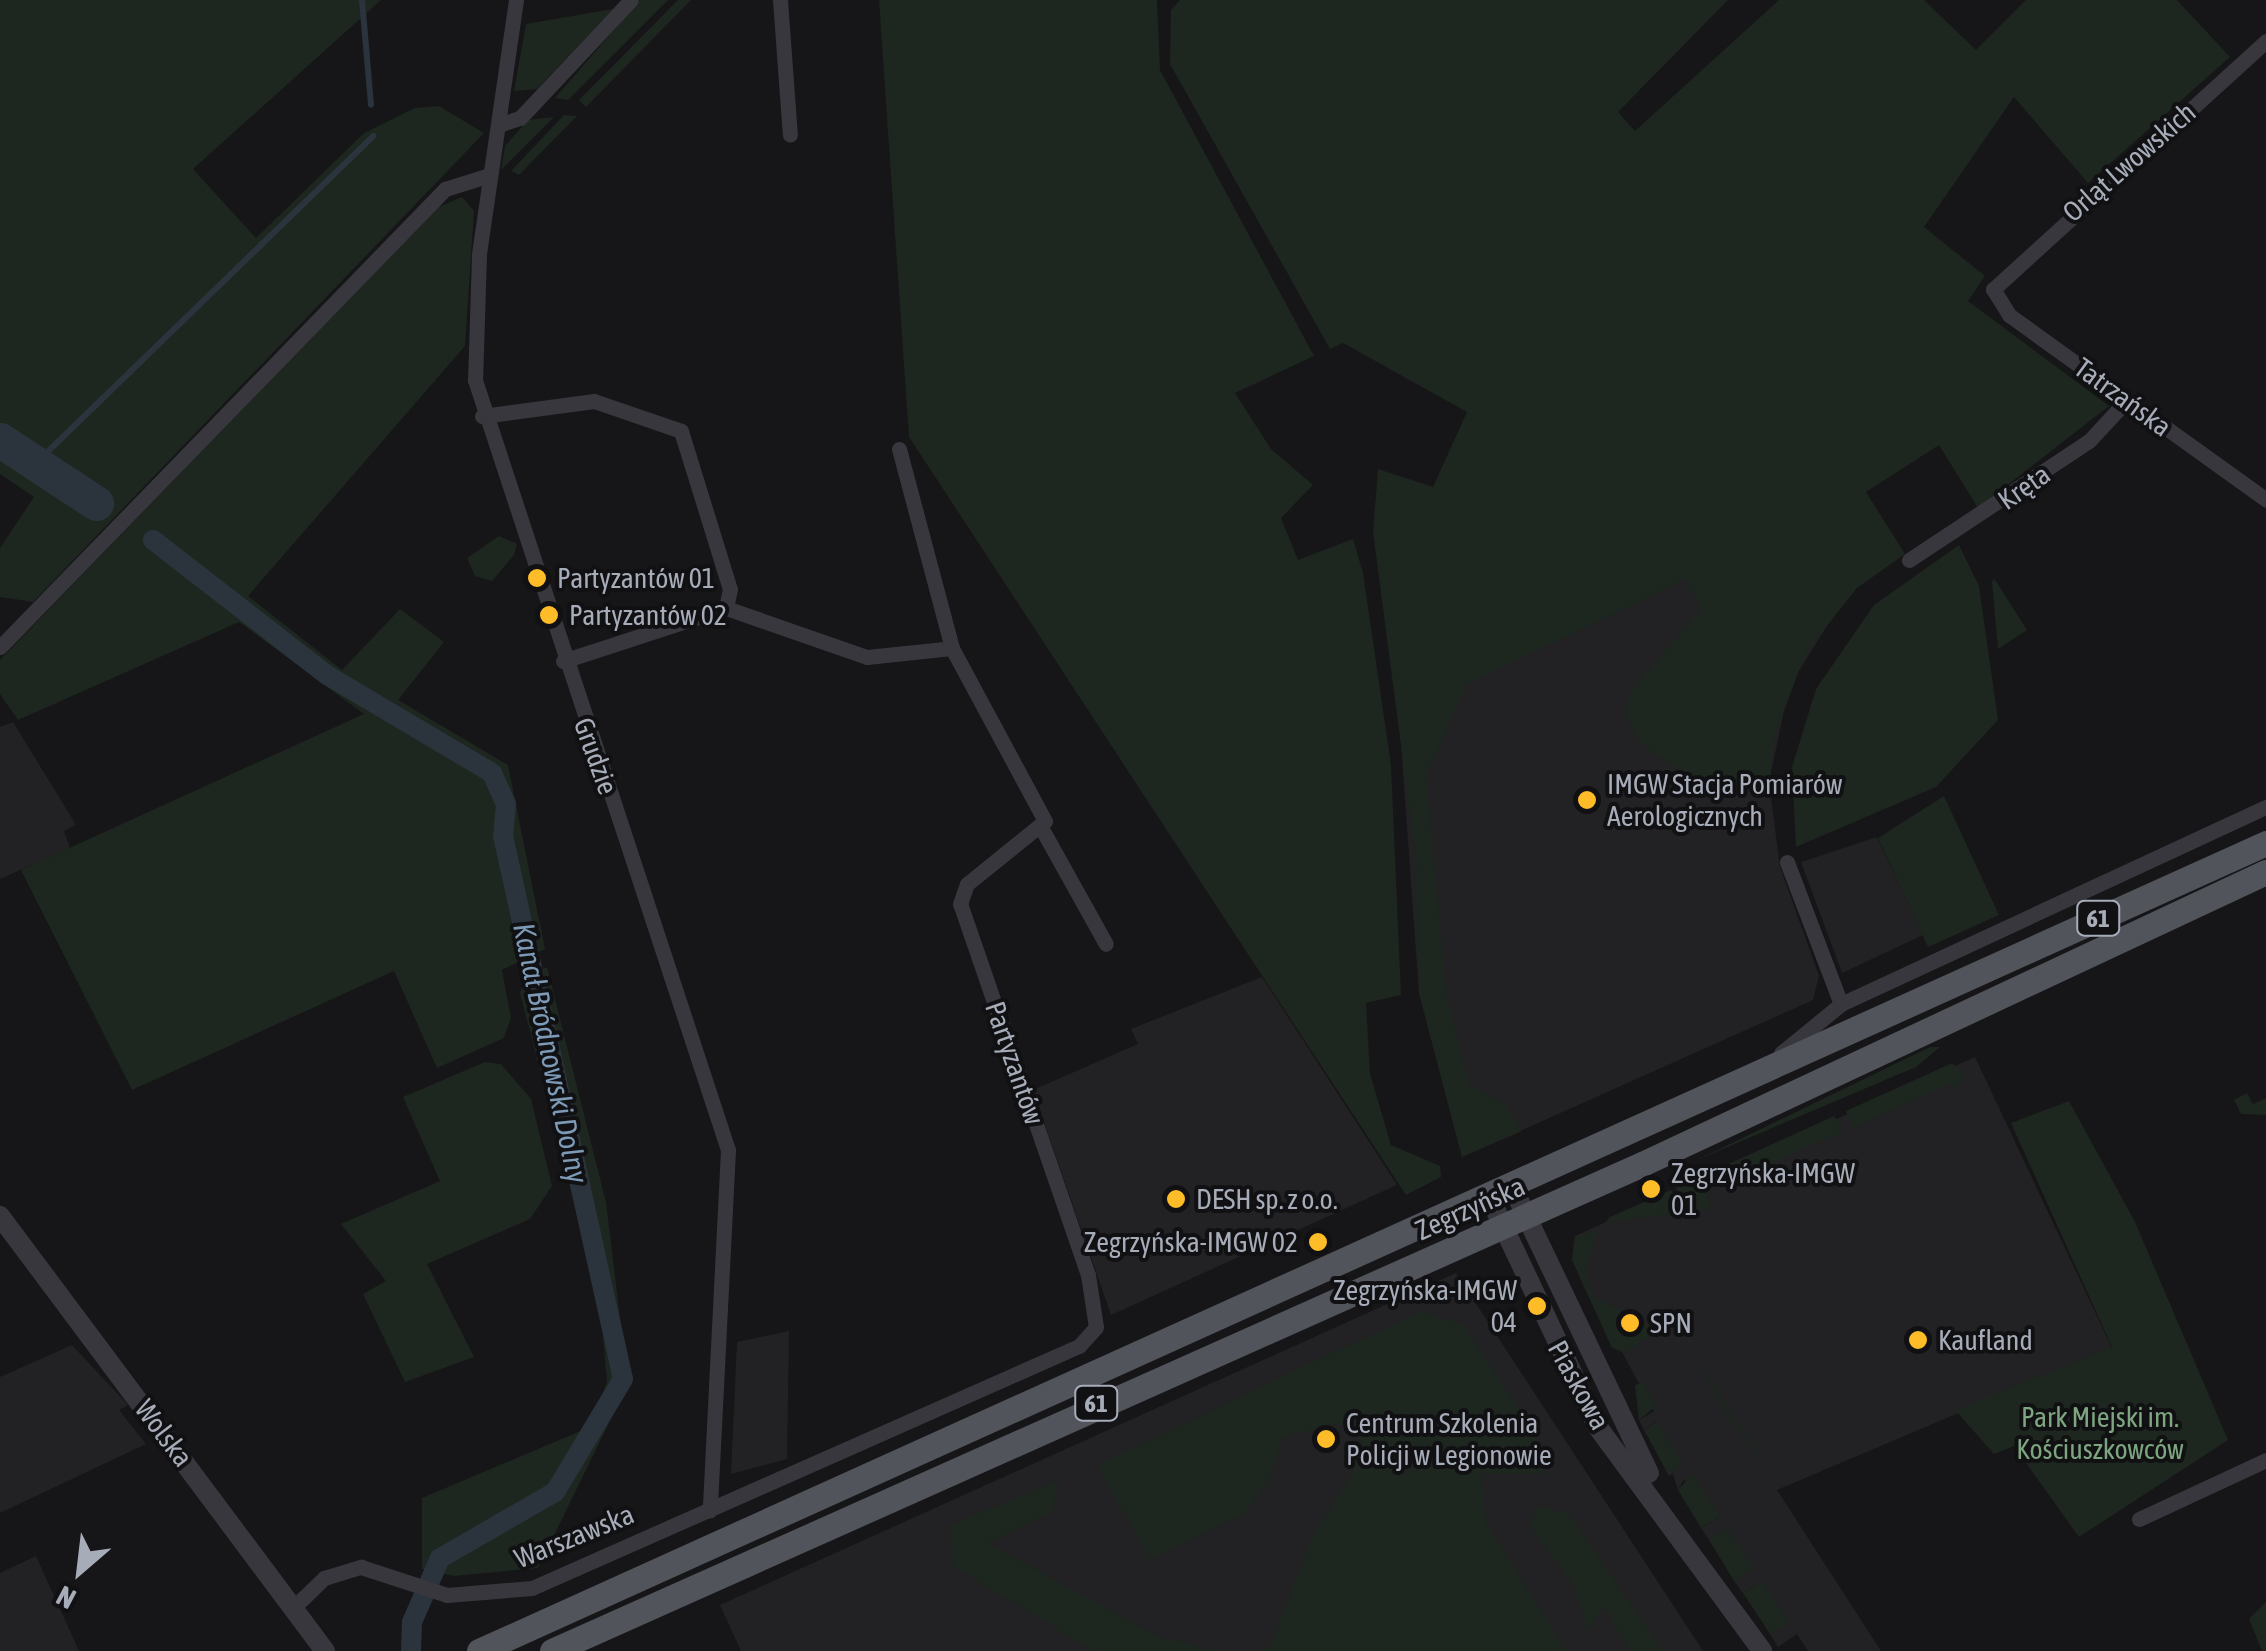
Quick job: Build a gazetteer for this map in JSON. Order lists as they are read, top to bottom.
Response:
{
  "streets": {
    "main road": ["61", "Zegrzyńska"],
    "street": [
      "Orląt Lwowskich",
      "Tatrzańska",
      "Kręta",
      "Grudzie",
      "Partyzantów",
      "Piaskowa",
      "Wolska",
      "Warszawska"
    ]
  },
  "crossings": [
    ["Orląt Lwowskich", "Tatrzańska"],
    ["Tatrzańska", "Kręta"],
    ["Grudzie", "Partyzantów"],
    ["Grudzie", "Warszawska"],
    ["Partyzantów", "Warszawska"],
    ["Zegrzyńska", "Piaskowa"],
    ["Wolska", "Warszawska"]
  ],
  "water": ["Kanał Bródnowski Dolny"],
  "parks": ["Park Miejski im. Kościuszkowców"],
  "places": [
    "Partyzantów 01",
    "Partyzantów 02",
    "IMGW Stacja Pomiarów Aerologicznych",
    "Zegrzyńska-IMGW 01",
    "DESH sp. z o.o.",
    "Zegrzyńska-IMGW 02",
    "Zegrzyńska-IMGW 04",
    "SPN",
    "Kaufland",
    "Centrum Szkolenia Policji w Legionowie"
  ],
  "north": "bottom left"
}
